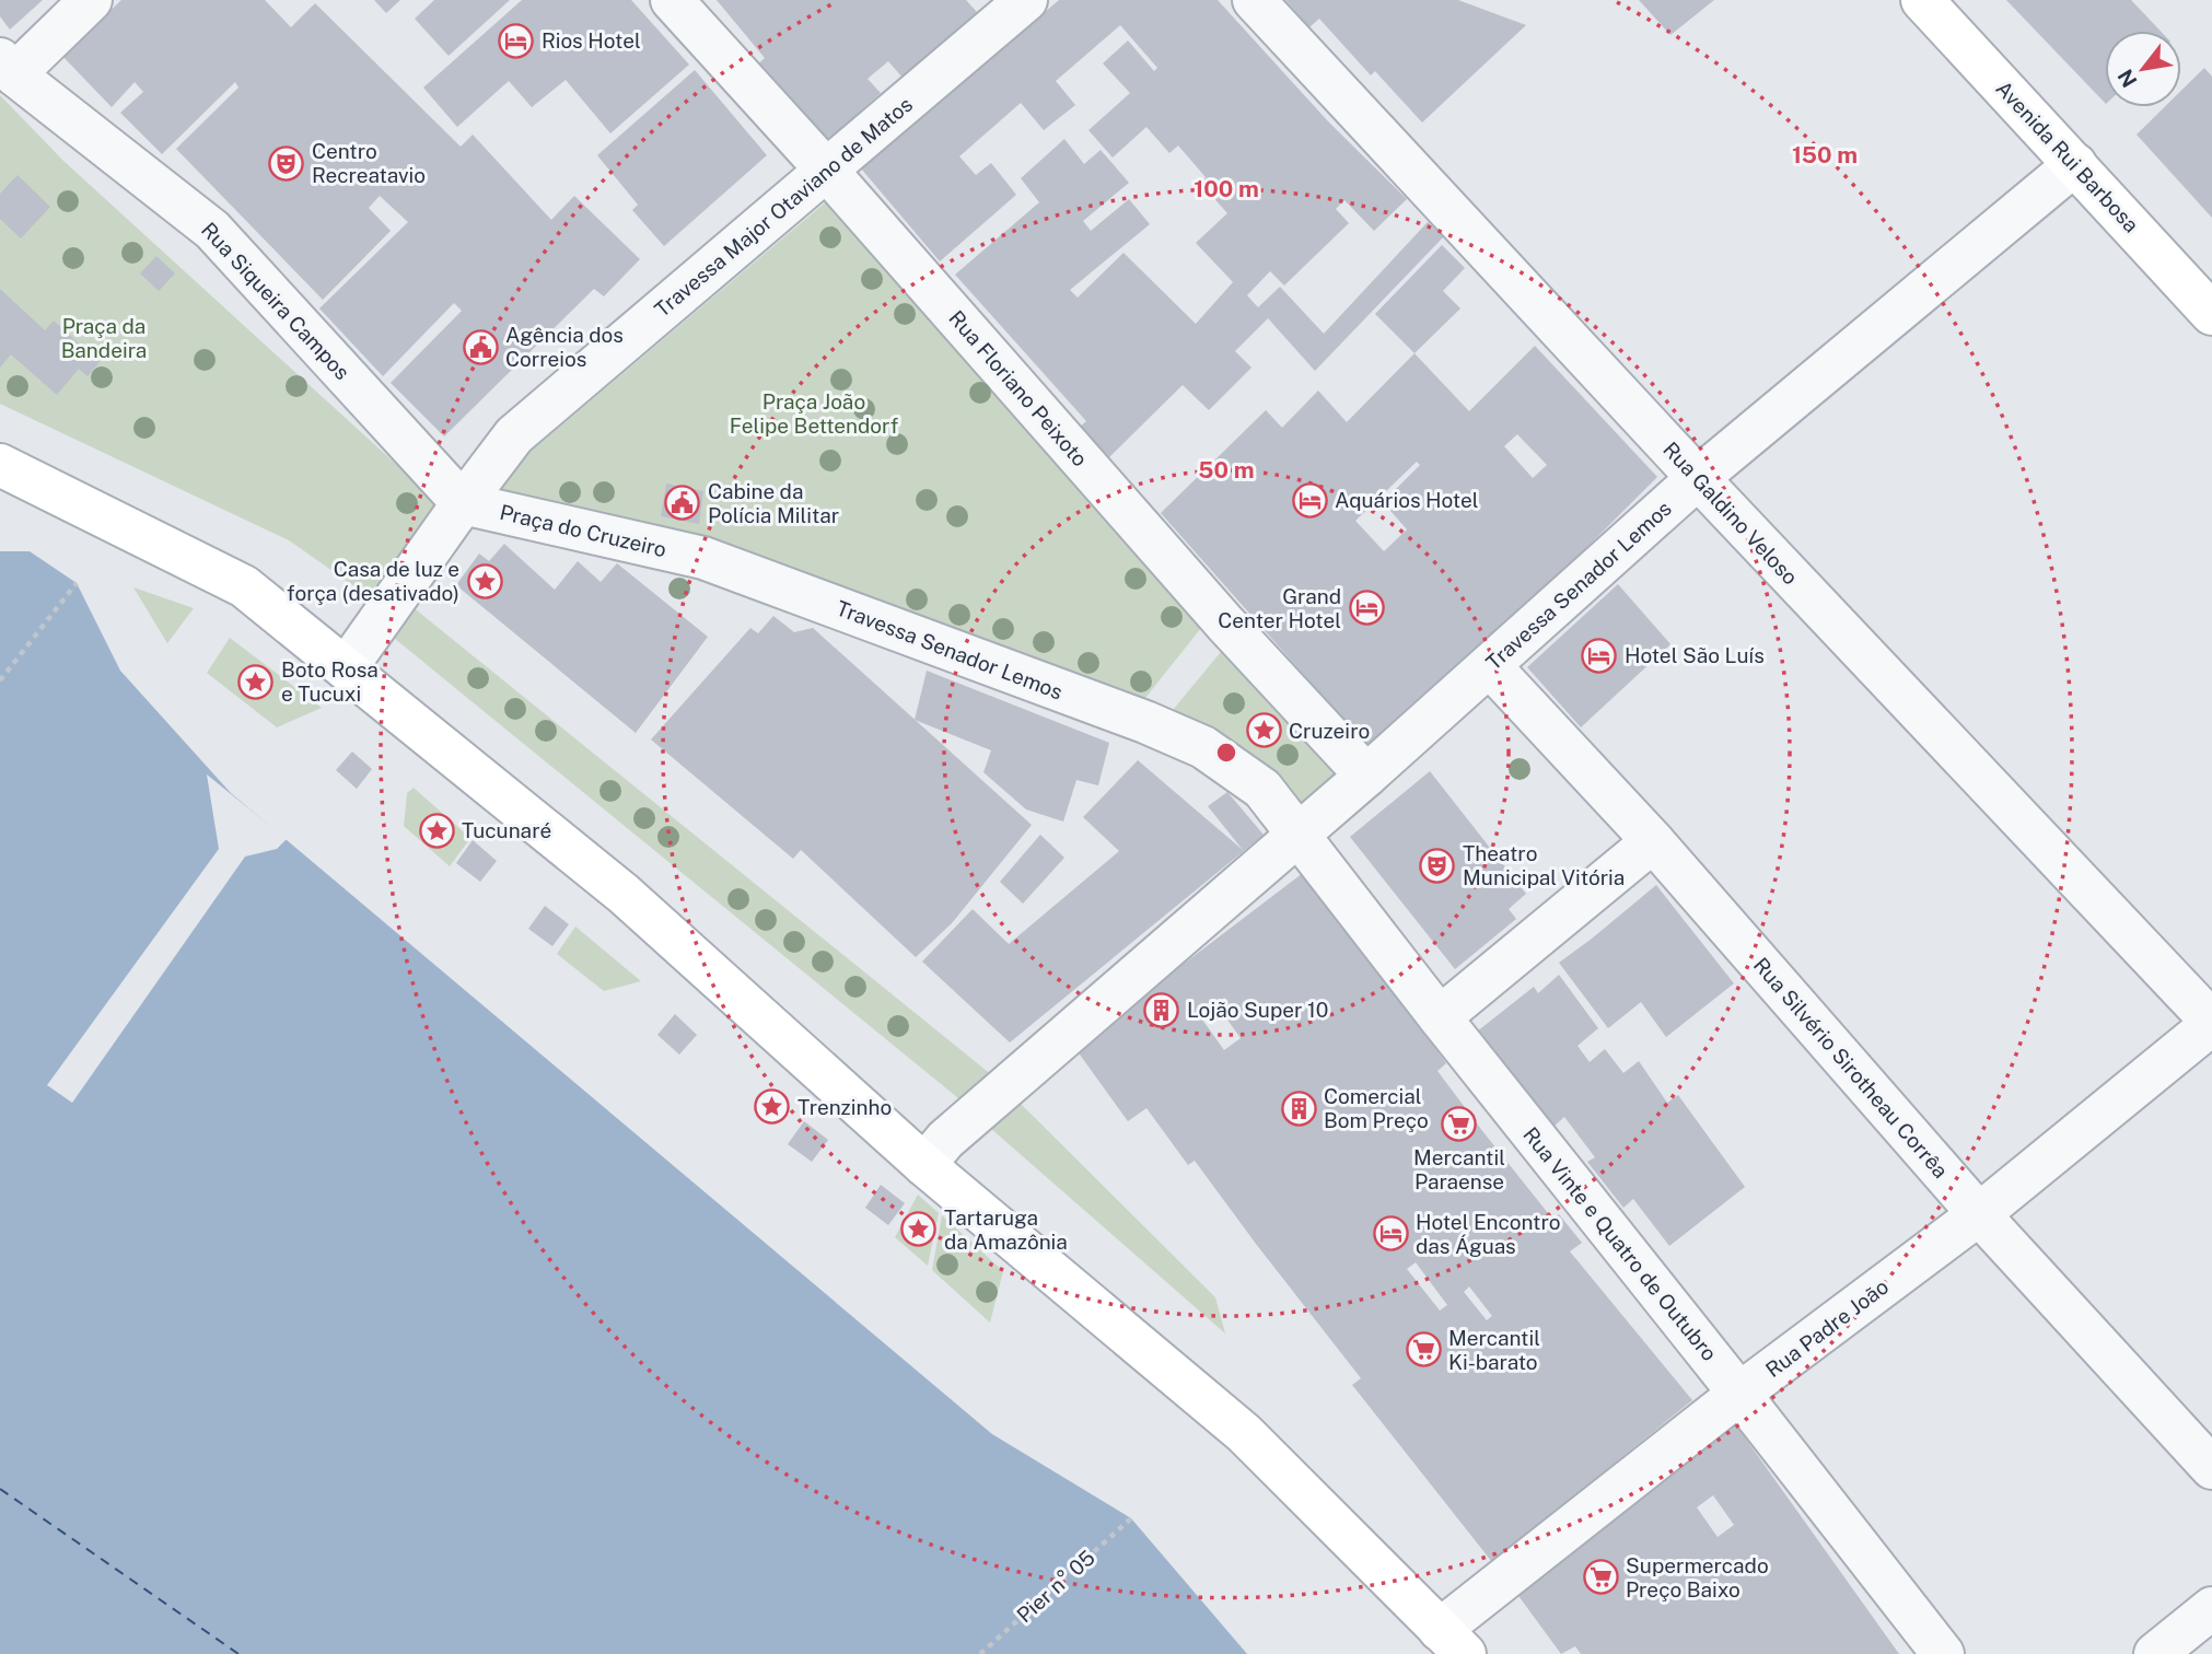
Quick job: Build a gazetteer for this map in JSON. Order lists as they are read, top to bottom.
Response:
{
  "streets": {
    "street": [
      "Avenida Rui Barbosa",
      "Travessa Major Otaviano de Matos",
      "Rua Siqueira Campos",
      "Rua Floriano Peixoto",
      "Rua Galdino Veloso",
      "Praça do Cruzeiro",
      "Travessa Senador Lemos",
      "Rua Silvério Sirotheau Corrêa",
      "Rua Vinte e Quatro de Outubro",
      "Rua Padre João"
    ],
    "path": ["Pier n° 05"]
  },
  "crossings": [
    ["Avenida Rui Barbosa", "Travessa Senador Lemos"],
    ["Travessa Major Otaviano de Matos", "Rua Siqueira Campos"],
    ["Travessa Major Otaviano de Matos", "Rua Floriano Peixoto"],
    ["Travessa Major Otaviano de Matos", "Praça do Cruzeiro"],
    ["Rua Siqueira Campos", "Praça do Cruzeiro"],
    ["Rua Floriano Peixoto", "Travessa Senador Lemos"],
    ["Rua Galdino Veloso", "Travessa Senador Lemos"],
    ["Rua Galdino Veloso", "Rua Padre João"],
    ["Praça do Cruzeiro", "Travessa Senador Lemos"],
    ["Travessa Senador Lemos", "Rua Silvério Sirotheau Corrêa"],
    ["Travessa Senador Lemos", "Rua Vinte e Quatro de Outubro"],
    ["Rua Silvério Sirotheau Corrêa", "Rua Padre João"],
    ["Rua Vinte e Quatro de Outubro", "Rua Padre João"]
  ],
  "parks": ["Praça da Bandeira", "Praça João Felipe Bettendorf"],
  "places": {
    "hotel": [
      "Rios Hotel",
      "Aquários Hotel",
      "Grand Center Hotel",
      "Hotel São Luís",
      "Hotel Encontro das Águas"
    ],
    "theatre": ["Centro Recreatavio", "Theatro Municipal Vitória"],
    "public building": ["Agência dos Correios", "Cabine da Polícia Militar"],
    "place": [
      "Casa de luz e força (desativado)",
      "Boto Rosa e Tucuxi",
      "Cruzeiro",
      "Tucunaré",
      "Trenzinho",
      "Tartaruga da Amazônia"
    ],
    "building": ["Lojão Super 10", "Comercial Bom Preço"],
    "supermarket": ["Mercantil Paraense", "Mercantil Ki-barato", "Supermercado Preço Baixo"]
  },
  "north": "bottom left",
  "rings": ["150 m", "100 m", "50 m"]
}
